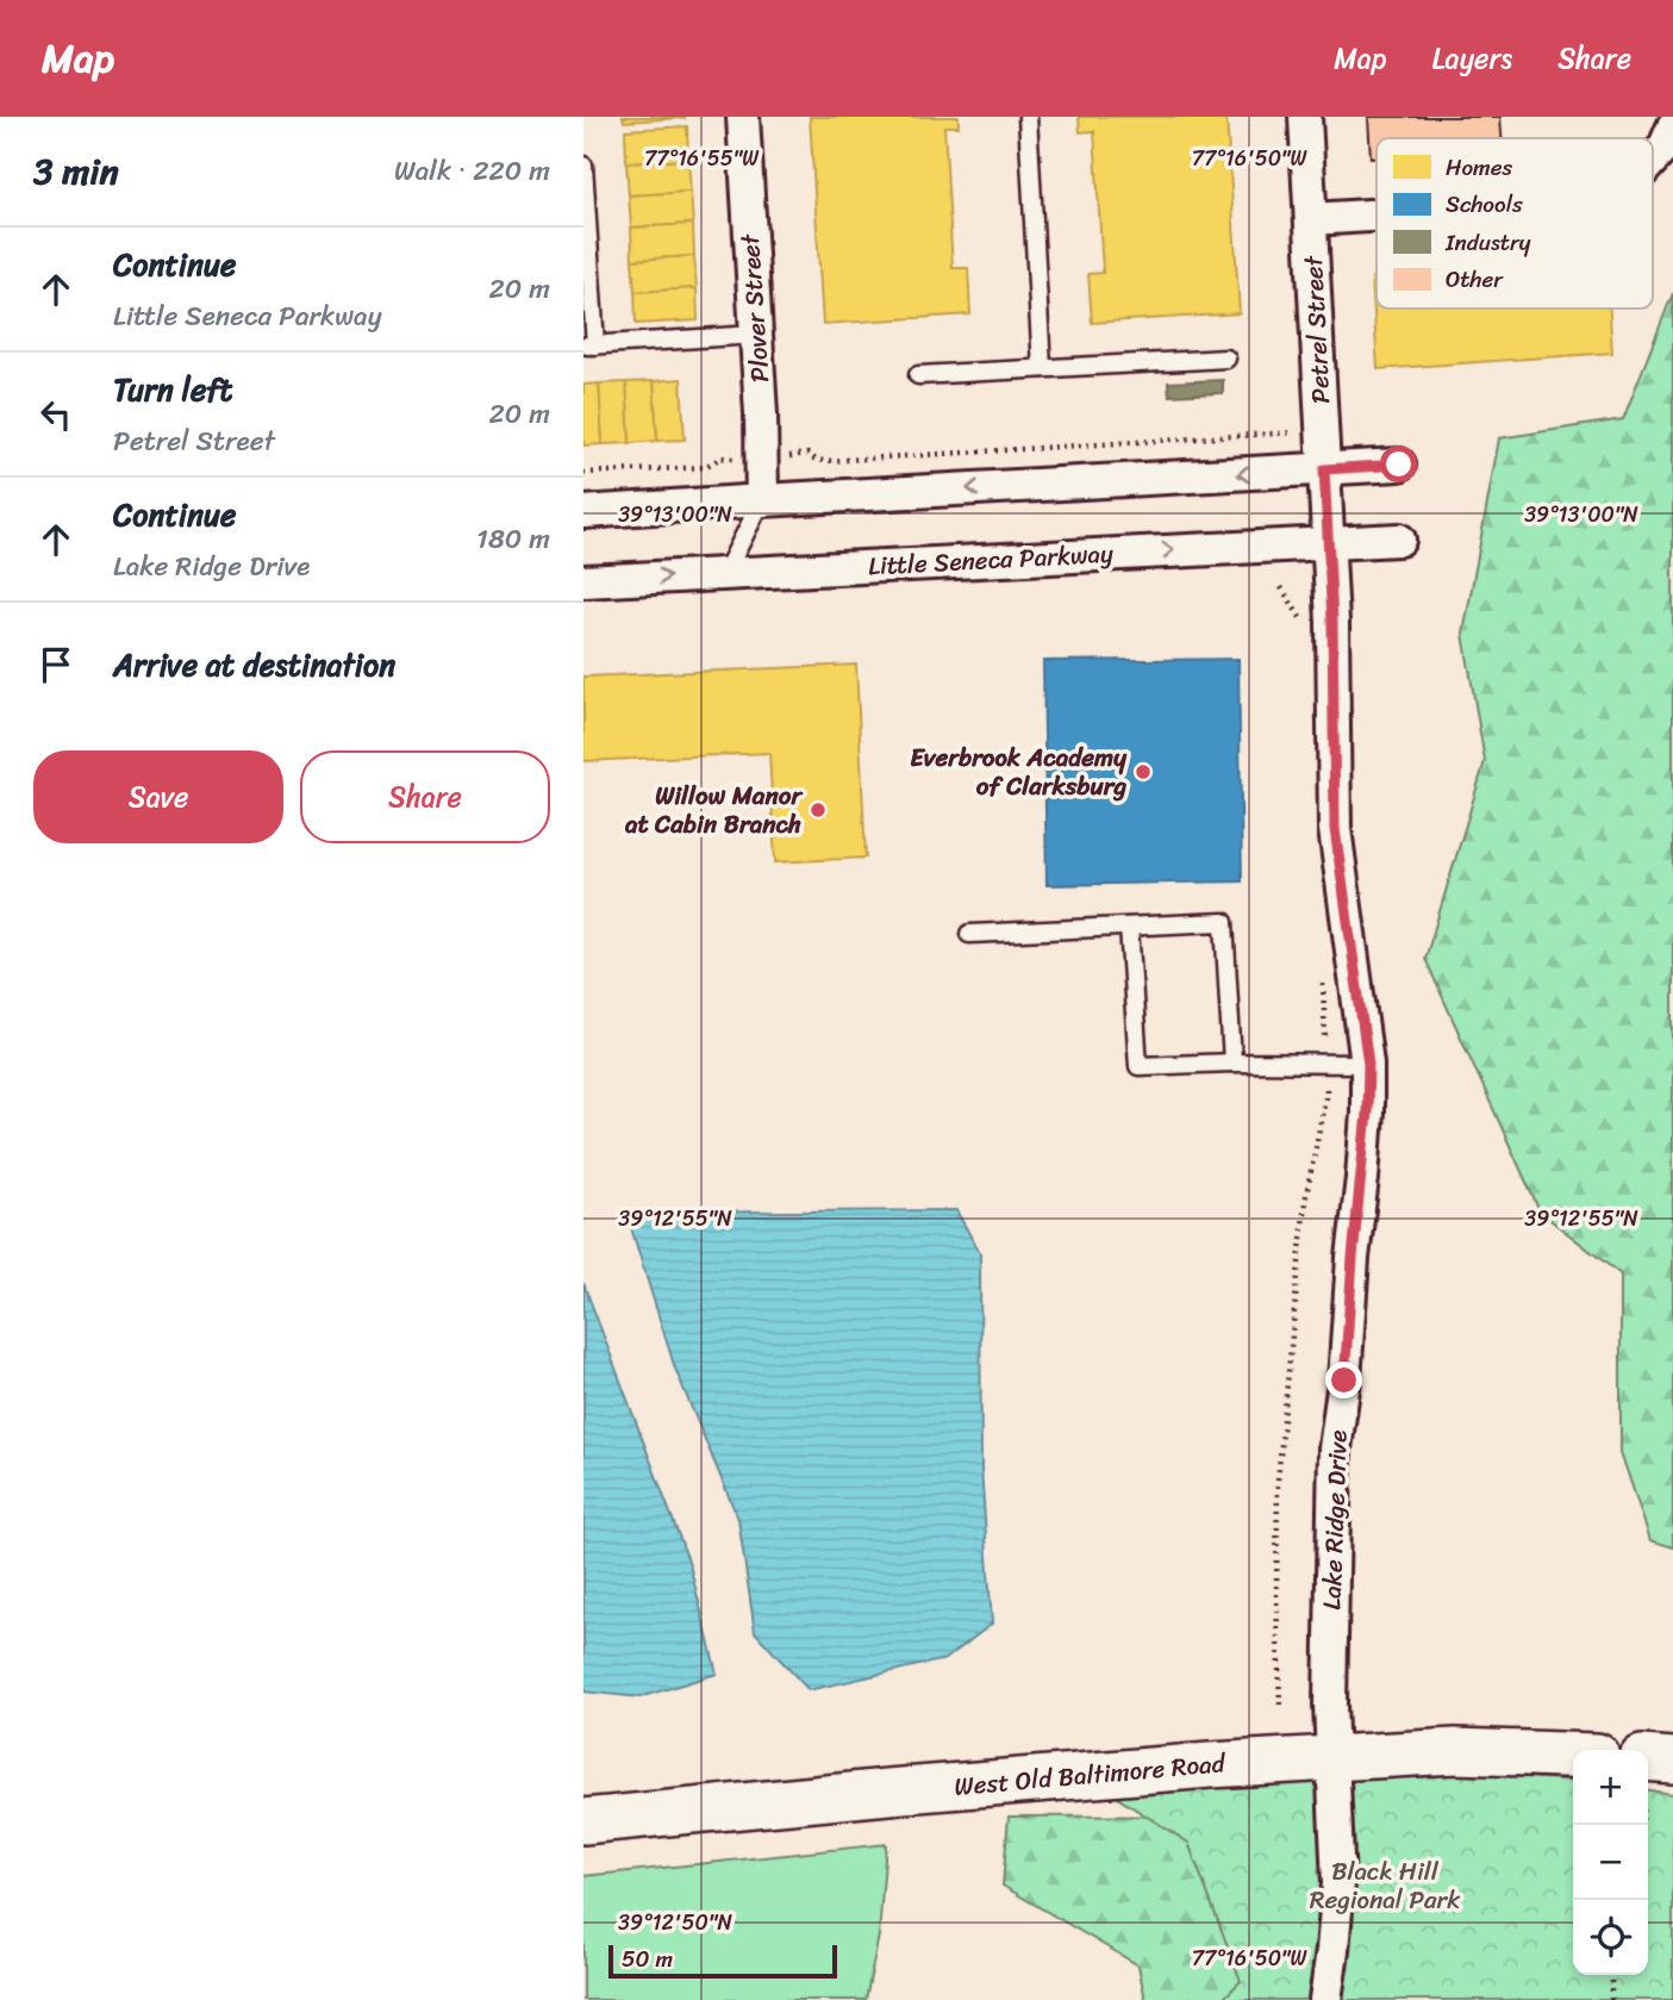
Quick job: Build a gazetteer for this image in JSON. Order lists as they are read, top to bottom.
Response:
{
  "streets": {
    "street": [
      "Plover Street",
      "Petrel Street",
      "Little Seneca Parkway",
      "Lake Ridge Drive",
      "West Old Baltimore Road"
    ]
  },
  "crossings": [
    ["Petrel Street", "Little Seneca Parkway"],
    ["Petrel Street", "Lake Ridge Drive"],
    ["Little Seneca Parkway", "Lake Ridge Drive"],
    ["Lake Ridge Drive", "West Old Baltimore Road"]
  ],
  "parks": ["Black Hill Regional Park"],
  "places": ["Everbrook Academy of Clarksburg", "Willow Manor at Cabin Branch"],
  "legend": [
    "Homes",
    "Schools",
    "Industry",
    "Other"
  ],
  "scale_bar": "50 m",
  "page": {
    "header": "Map",
    "nav": ["Map", "Layers", "Share"],
    "heading": ["3 min", "Walk · 220 m"],
    "list": [
      ["Continue", "Little Seneca Parkway", "20 m"],
      ["Turn left", "Petrel Street", "20 m"],
      ["Continue", "Lake Ridge Drive", "180 m"],
      "Arrive at destination"
    ],
    "buttons": ["Save", "Share"],
    "map_buttons": ["+", "−"],
    "scale": "50 m"
  },
  "coordinates": [
    "77°16'55\"W",
    "77°16'50\"W",
    "39°13'00\"N",
    "39°12'55\"N",
    "39°12'50\"N"
  ]
}
